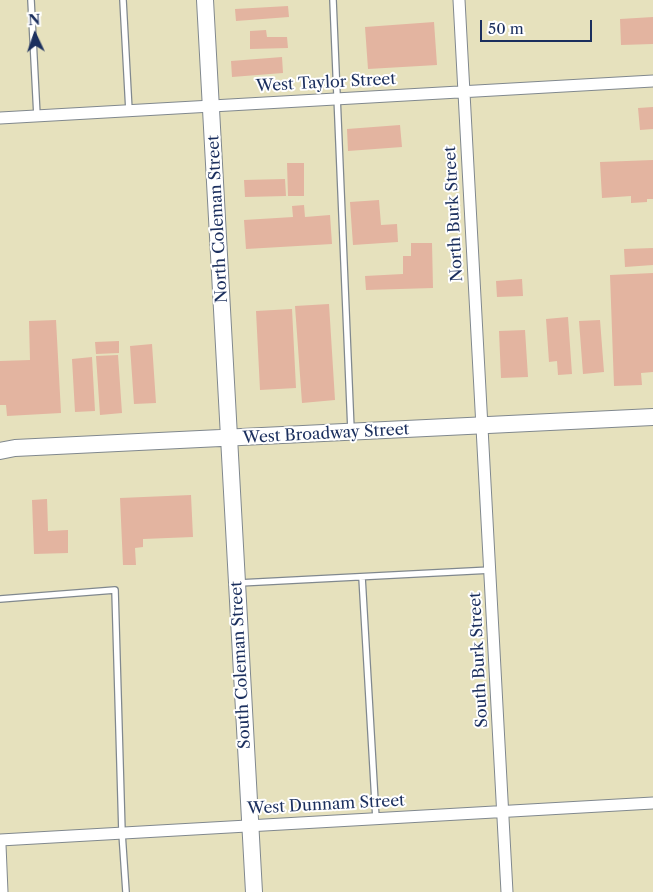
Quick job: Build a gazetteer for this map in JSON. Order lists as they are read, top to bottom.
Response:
{
  "streets": {
    "street": [
      "West Taylor Street",
      "North Burk Street",
      "North Coleman Street",
      "West Broadway Street",
      "South Burk Street",
      "South Coleman Street",
      "West Dunnam Street"
    ]
  },
  "crossings": [
    ["West Taylor Street", "North Burk Street"],
    ["West Taylor Street", "North Coleman Street"],
    ["North Burk Street", "West Broadway Street"],
    ["North Burk Street", "South Burk Street"],
    ["North Coleman Street", "West Broadway Street"],
    ["North Coleman Street", "South Coleman Street"],
    ["West Broadway Street", "South Burk Street"],
    ["West Broadway Street", "South Coleman Street"],
    ["South Burk Street", "West Dunnam Street"],
    ["South Coleman Street", "West Dunnam Street"]
  ],
  "scale_bar": "50 m",
  "north": "top"
}
